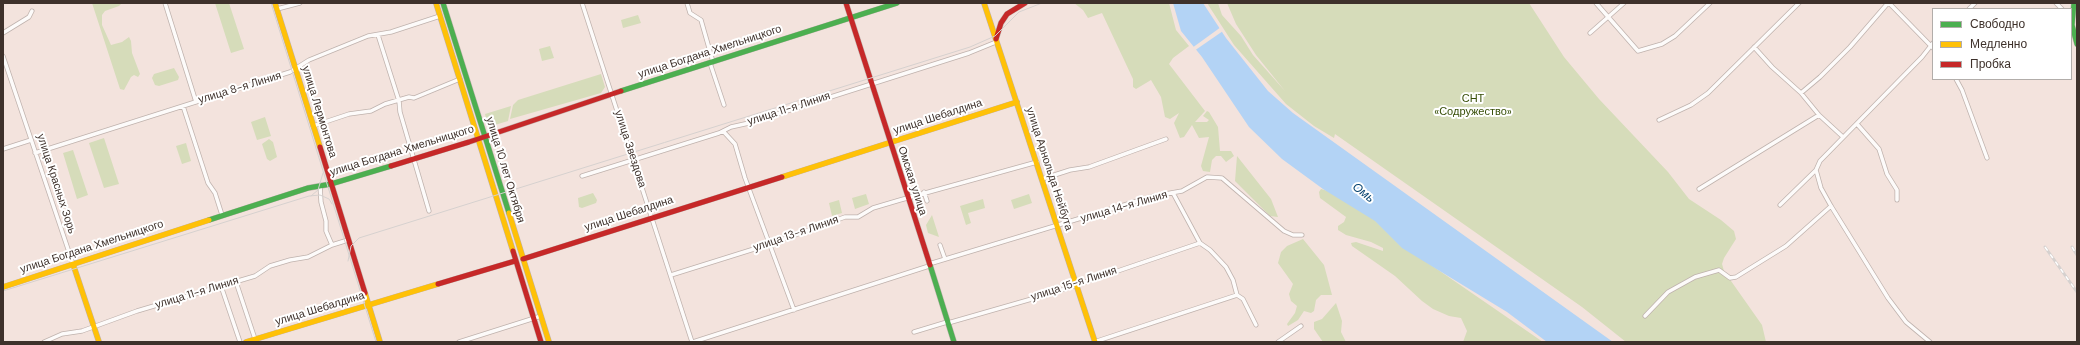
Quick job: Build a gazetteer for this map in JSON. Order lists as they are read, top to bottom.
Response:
{
  "streets": {
    "main road": [
      "улица Богдана Хмельницкого",
      "улица Лермонтова",
      "улица Шебалдина",
      "улица Арнольда Нейбута",
      "улица 10 лет Октября",
      "Омская улица",
      "улица Красных Зорь"
    ],
    "street": [
      "улица 8-я Линия",
      "улица 11-я Линия",
      "улица Звездова",
      "улица 14-я Линия",
      "улица 13-я Линия",
      "улица 15-я Линия"
    ]
  },
  "crossings": [
    ["улица Богдана Хмельницкого", "улица Лермонтова"],
    ["улица Богдана Хмельницкого", "улица Звездова"],
    ["улица Богдана Хмельницкого", "улица 10 лет Октября"],
    ["улица Богдана Хмельницкого", "Омская улица"],
    ["улица Богдана Хмельницкого", "улица Красных Зорь"],
    ["улица 8-я Линия", "улица Лермонтова"],
    ["улица 8-я Линия", "улица 10 лет Октября"],
    ["улица 8-я Линия", "улица Красных Зорь"],
    ["улица 11-я Линия", "улица Лермонтова"],
    ["улица 11-я Линия", "улица Звездова"],
    ["улица 11-я Линия", "улица Арнольда Нейбута"],
    ["улица 11-я Линия", "Омская улица"],
    ["улица 11-я Линия", "улица Красных Зорь"],
    ["улица Лермонтова", "улица Шебалдина"],
    ["улица Шебалдина", "улица Звездова"],
    ["улица Шебалдина", "улица Арнольда Нейбута"],
    ["улица Шебалдина", "улица 10 лет Октября"],
    ["улица Шебалдина", "Омская улица"],
    ["улица Звездова", "улица 14-я Линия"],
    ["улица Звездова", "улица 13-я Линия"],
    ["улица Арнольда Нейбута", "улица 14-я Линия"],
    ["улица Арнольда Нейбута", "улица 13-я Линия"],
    ["улица Арнольда Нейбута", "улица 15-я Линия"],
    ["Омская улица", "улица 14-я Линия"],
    ["Омская улица", "улица 13-я Линия"],
    ["Омская улица", "улица 15-я Линия"]
  ],
  "water": ["Омь"],
  "parks": ["СНТ «Содружество»"],
  "legend": ["Свободно", "Медленно", "Пробка"]
}
